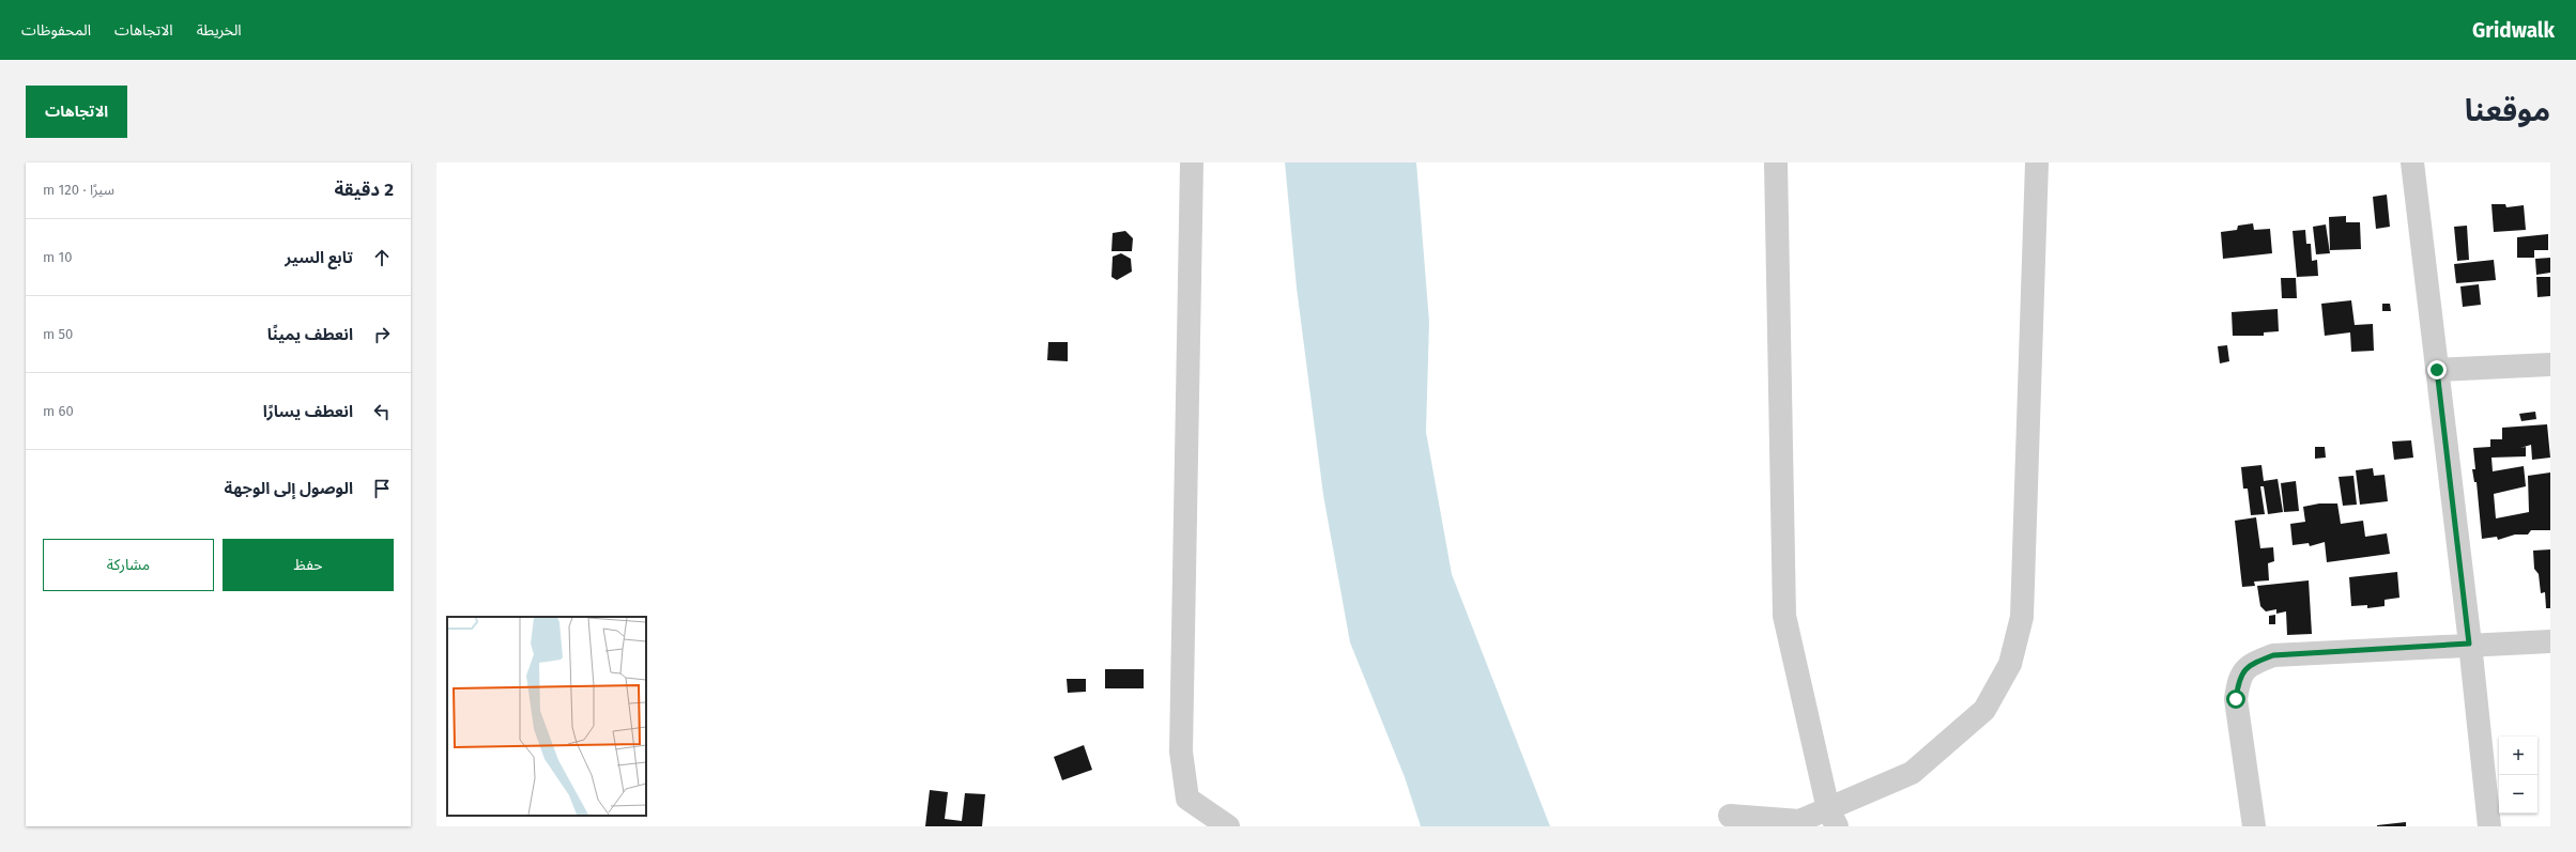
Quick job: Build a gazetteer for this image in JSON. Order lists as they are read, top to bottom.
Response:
{
  "page": {
    "header": "Gridwalk",
    "nav": ["الخريطة", "الاتجاهات", "المحفوظات"],
    "title": "موقعنا",
    "buttons": [
      "الاتجاهات",
      ["حفظ", "مشاركة"]
    ],
    "heading": ["2 دقيقة", "سيرًا · 120 m"],
    "list": [
      ["تابع السير", "10 m"],
      ["انعطف يمينًا", "50 m"],
      ["انعطف يسارًا", "60 m"],
      "الوصول إلى الوجهة"
    ],
    "map_buttons": ["+", "−"]
  }
}
